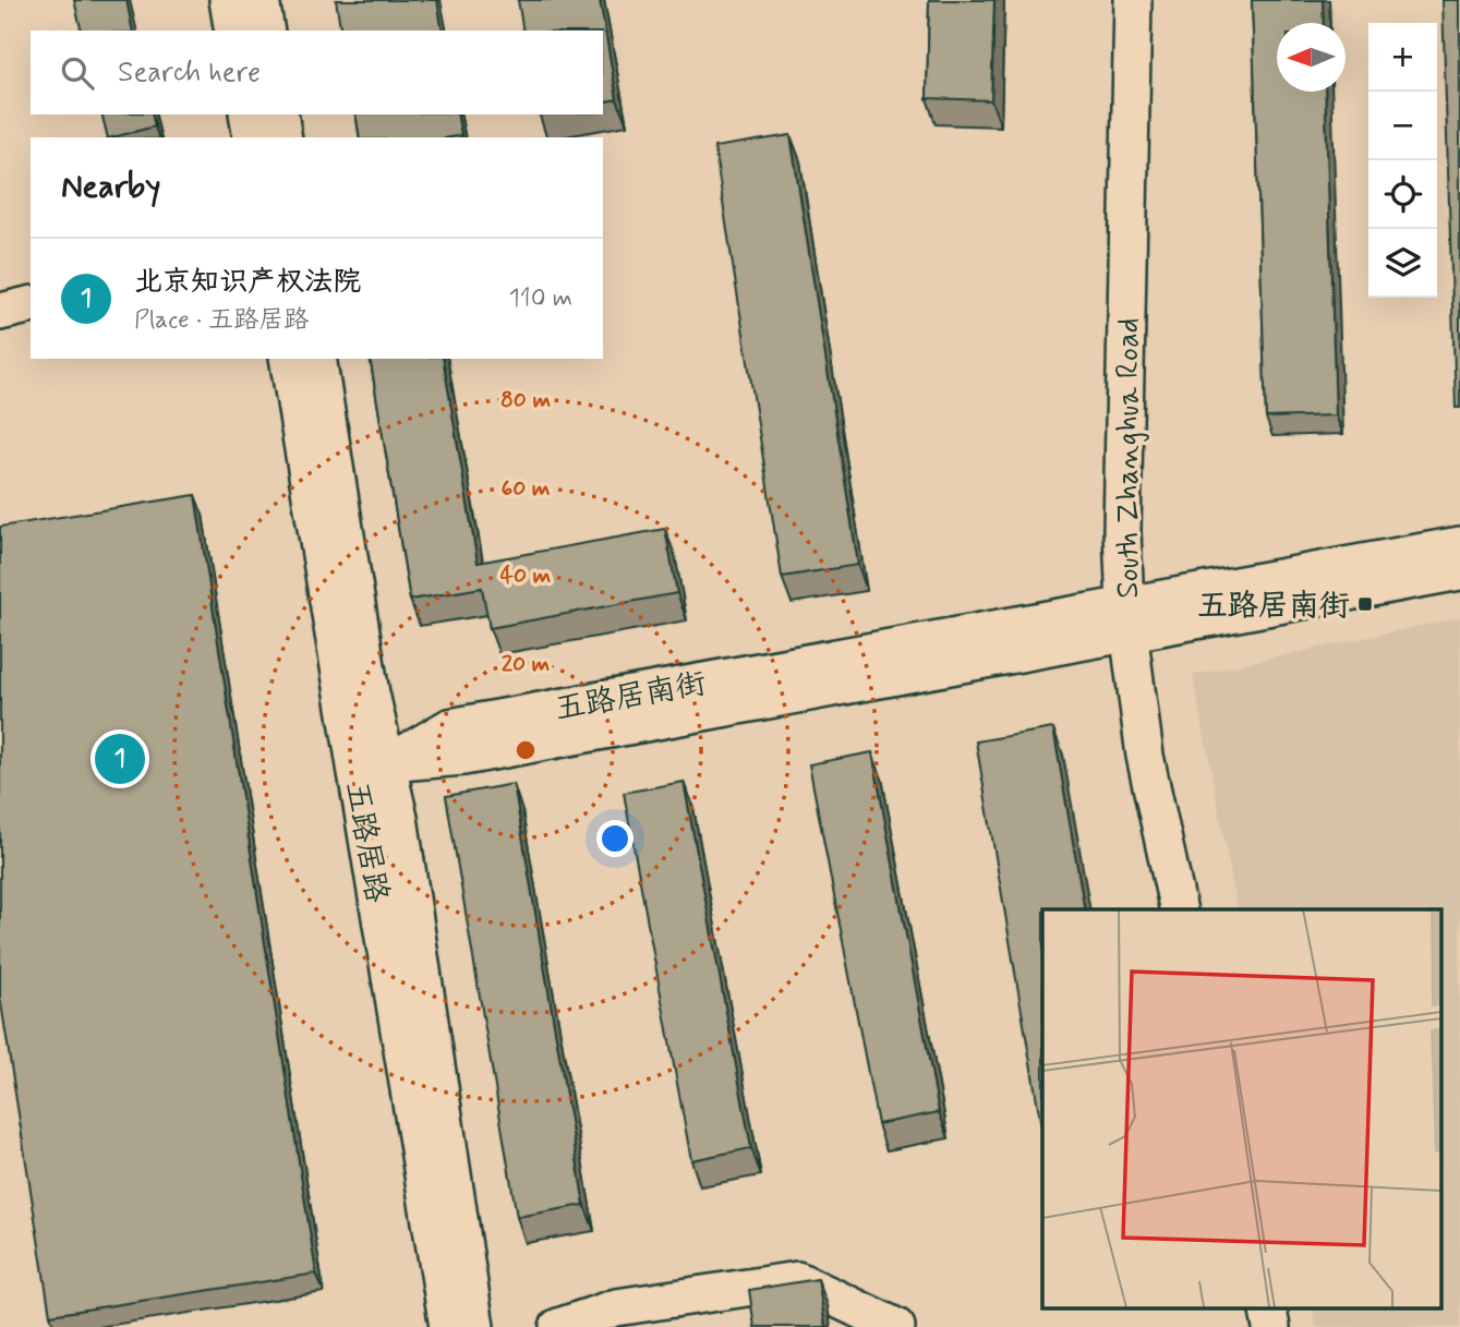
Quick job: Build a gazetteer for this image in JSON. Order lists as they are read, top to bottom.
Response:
{
  "streets": {
    "street": ["South Zhanghua Road", "五路居南街", "五路居路"]
  },
  "crossings": [
    ["South Zhanghua Road", "五路居南街"],
    ["五路居南街", "五路居路"]
  ],
  "places": {
    "transit": ["五路居南街"]
  },
  "north": "left",
  "page": {
    "map_buttons": ["+", "−"],
    "search": "Search here",
    "heading": "Nearby",
    "list": [
      {
        "mark": "1",
        "name": "北京知识产权法院",
        "note": "Place · 五路居路",
        "value": "110 m"
      }
    ],
    "pins": "1"
  },
  "rings": [
    "80 m",
    "60 m",
    "40 m",
    "20 m"
  ]
}
